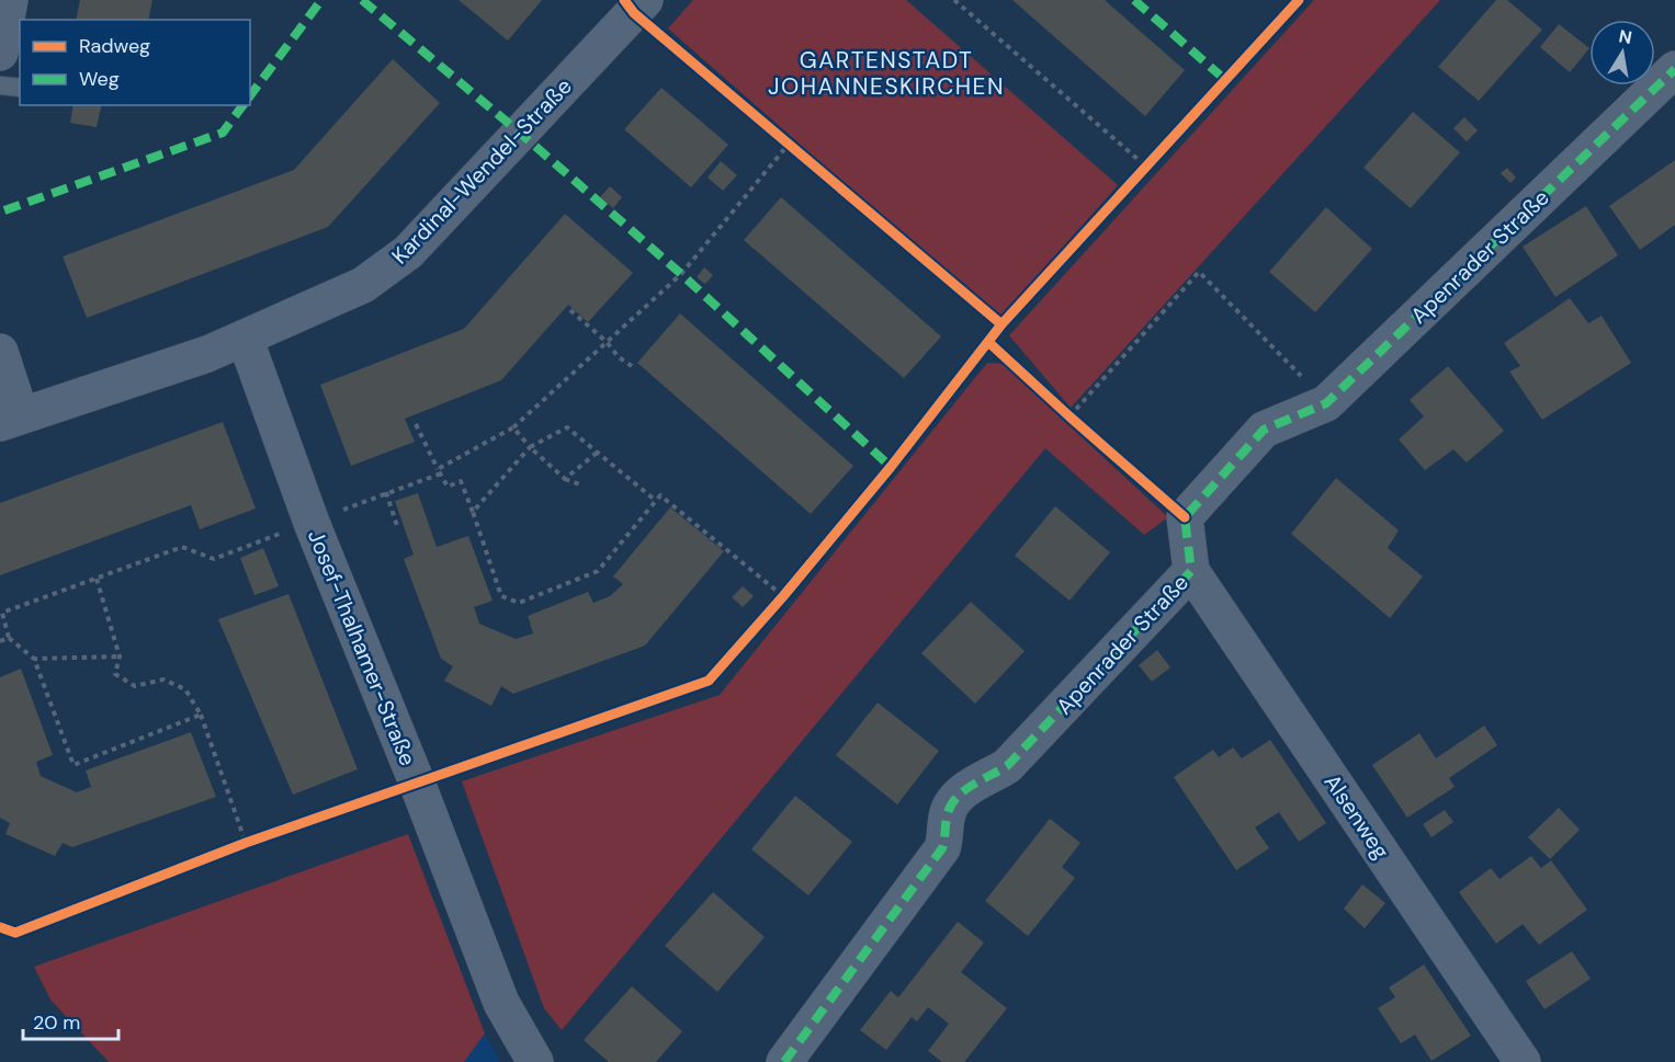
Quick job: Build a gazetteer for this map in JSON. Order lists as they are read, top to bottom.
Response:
{
  "streets": {
    "street": [
      "Kardinal-Wendel-Straße",
      "Apenrader Straße",
      "Josef-Thalhamer-Straße",
      "Alsenweg"
    ]
  },
  "crossings": [
    ["Kardinal-Wendel-Straße", "Josef-Thalhamer-Straße"],
    ["Apenrader Straße", "Alsenweg"]
  ],
  "districts": ["GARTENSTADT JOHANNESKIRCHEN"],
  "legend": ["Radweg", "Weg"],
  "scale_bar": "20 m",
  "north": "top"
}
